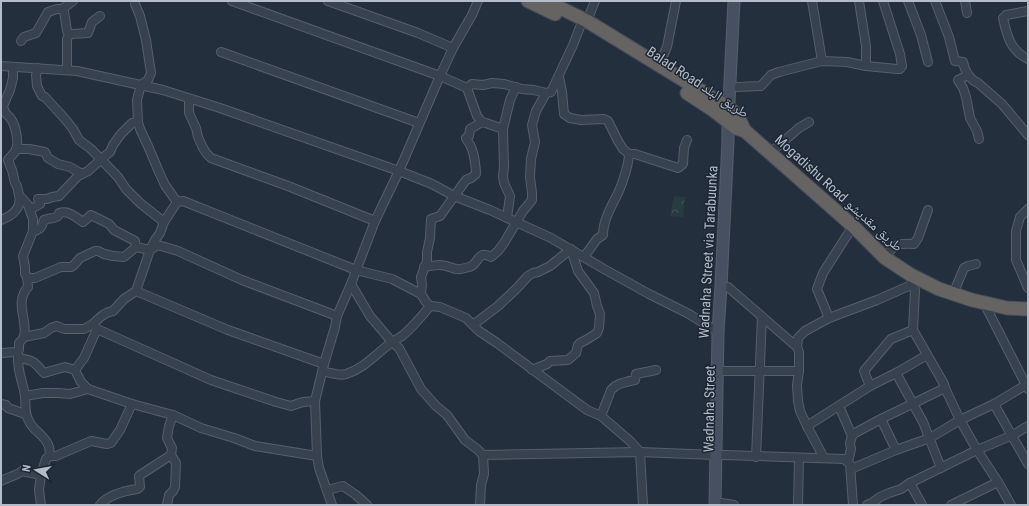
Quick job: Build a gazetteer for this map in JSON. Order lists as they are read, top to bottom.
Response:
{
  "streets": {
    "highway": ["Balad Road طريق البلد", "Mogadishu Road طريق مقديشو"],
    "main road": ["Wadnaha Street via Tarabuunka", "Wadnaha Street"]
  },
  "crossings": [
    ["Balad Road طريق البلد", "Mogadishu Road طريق مقديشو"],
    ["Balad Road طريق البلد", "Wadnaha Street via Tarabuunka"],
    ["Balad Road طريق البلد", "Wadnaha Street"],
    ["Mogadishu Road طريق مقديشو", "Wadnaha Street via Tarabuunka"],
    ["Mogadishu Road طريق مقديشو", "Wadnaha Street"],
    ["Wadnaha Street via Tarabuunka", "Wadnaha Street"]
  ],
  "north": "left"
}
